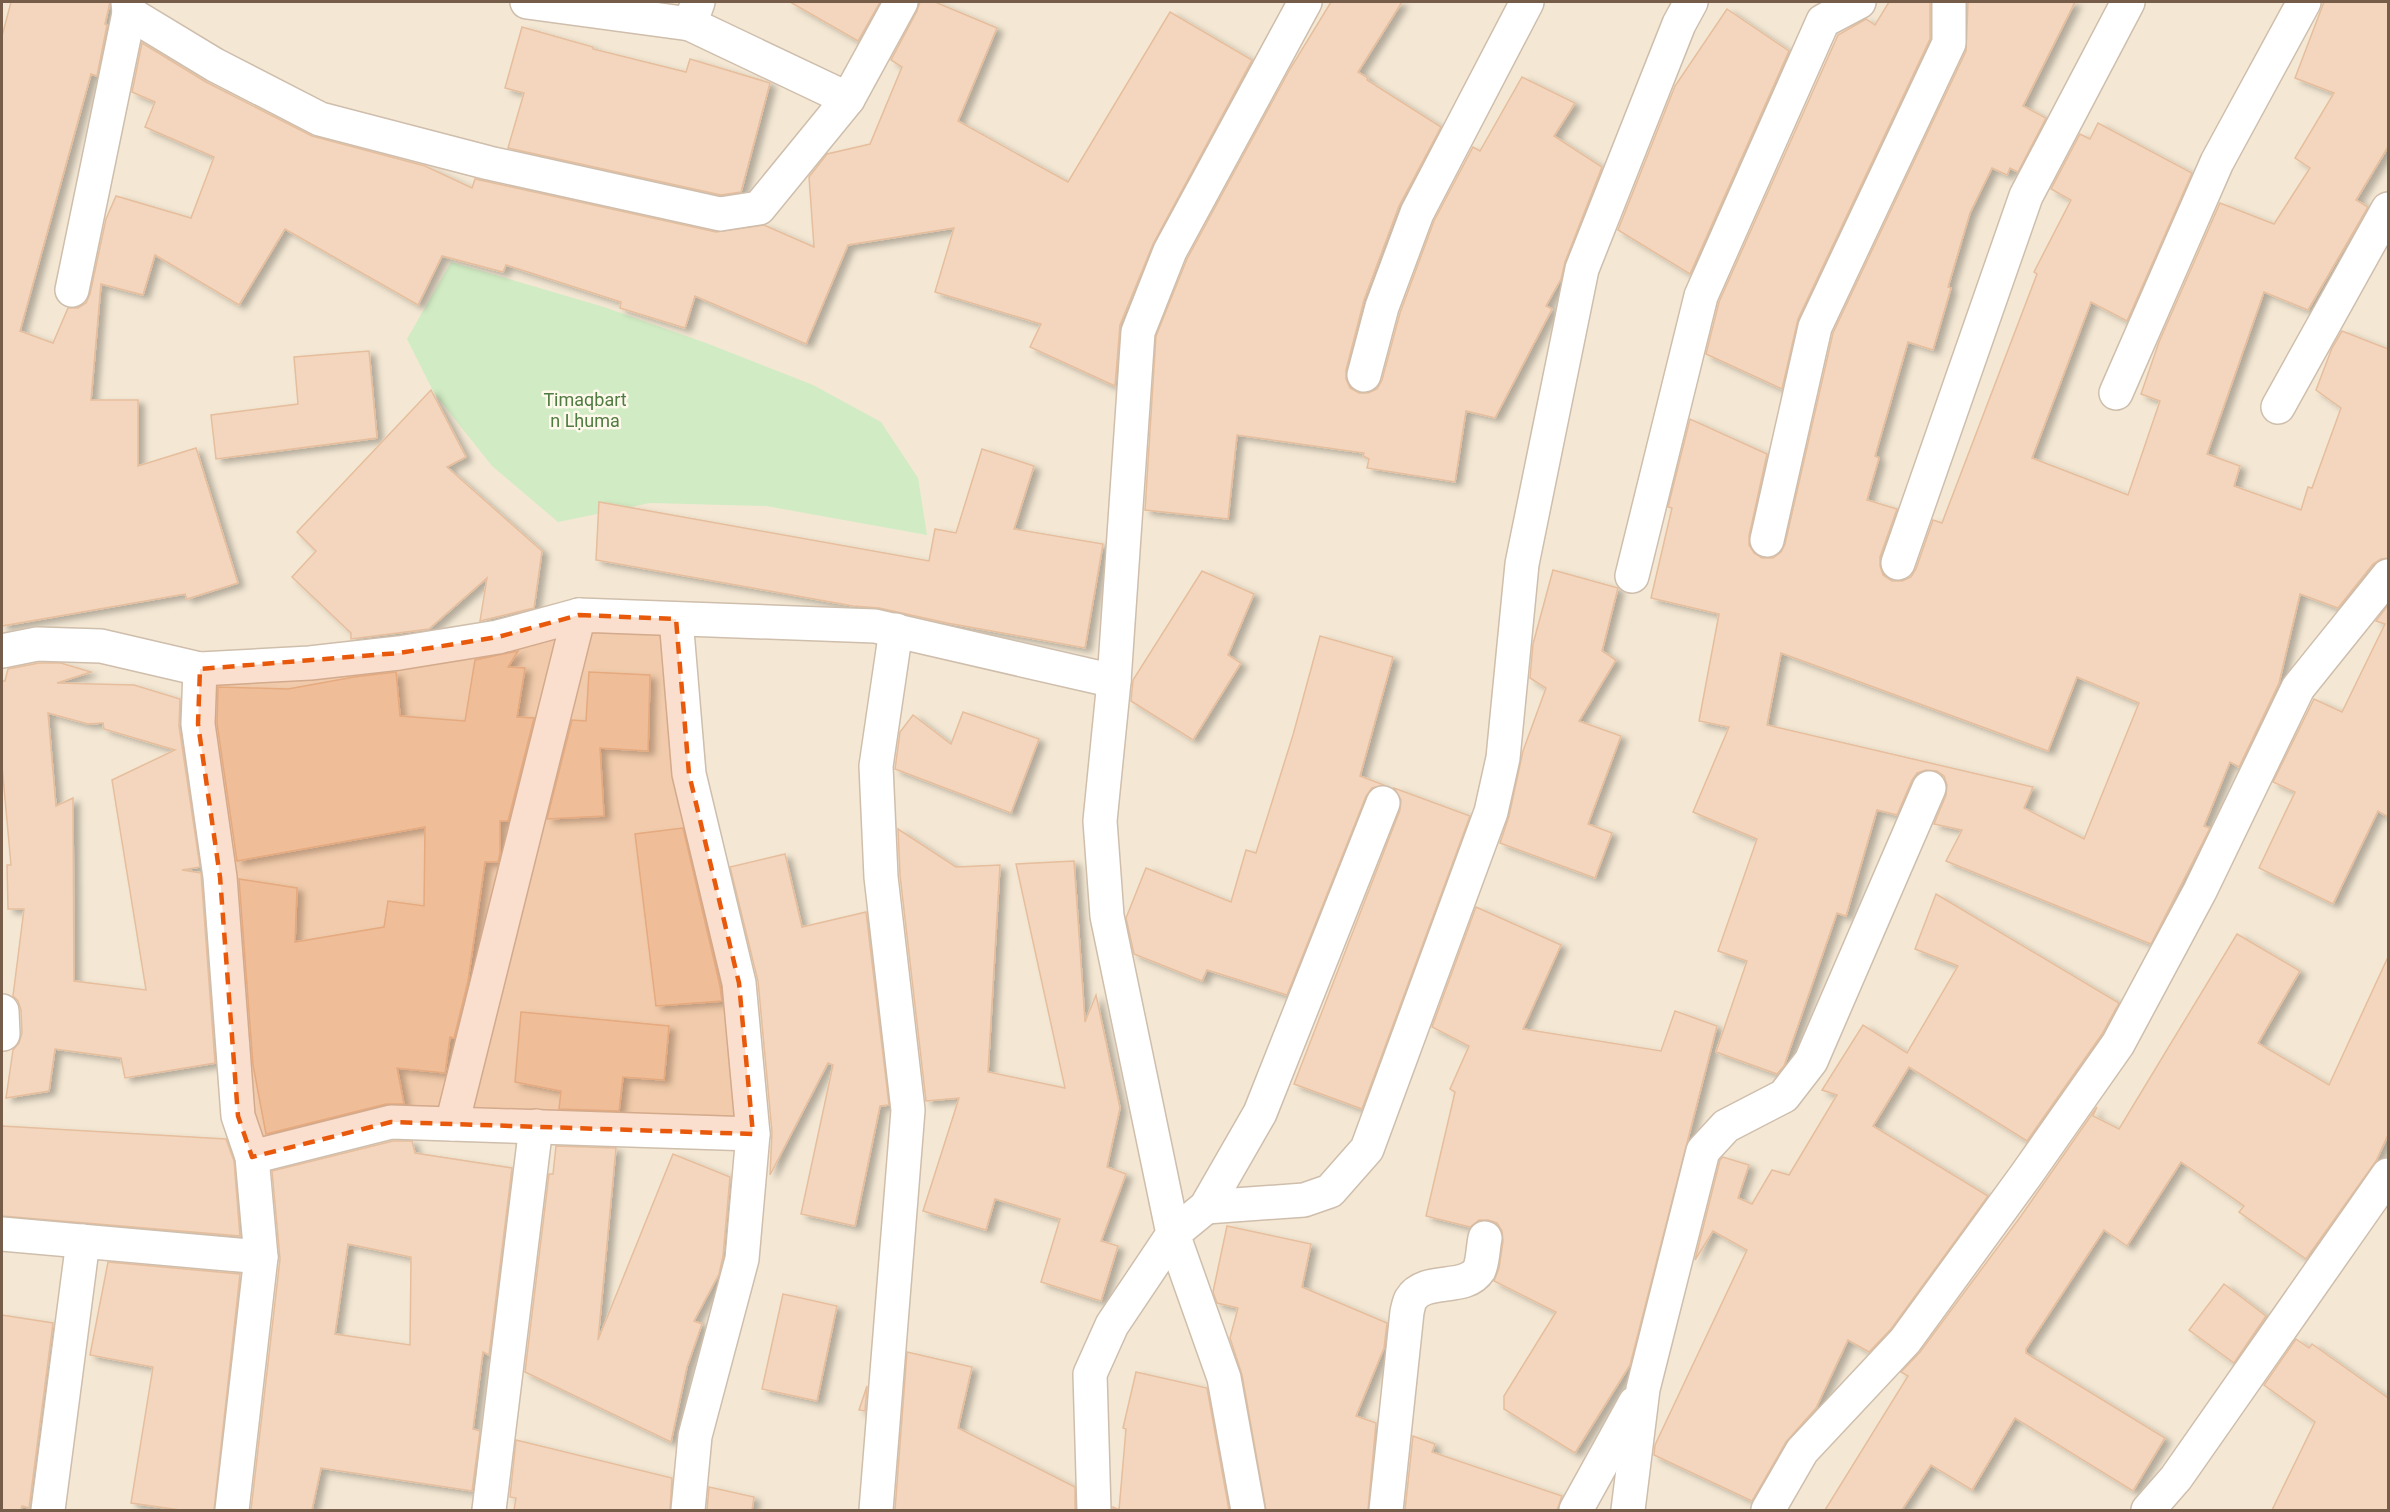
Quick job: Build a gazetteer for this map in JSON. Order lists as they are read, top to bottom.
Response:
{
  "parks": ["Timaqbart n Lḥuma"]
}
